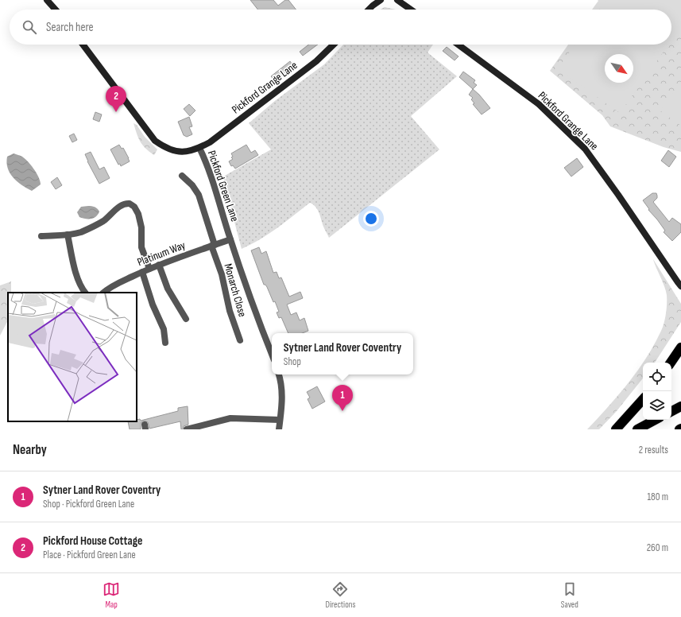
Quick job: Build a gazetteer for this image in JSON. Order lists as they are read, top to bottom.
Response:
{
  "streets": {
    "street": [
      "Pickford Grange Lane",
      "Pickford Green Lane",
      "Platinum Way",
      "Monarch Close"
    ]
  },
  "crossings": [
    ["Pickford Grange Lane", "Pickford Green Lane"],
    ["Pickford Green Lane", "Platinum Way"],
    ["Platinum Way", "Monarch Close"]
  ],
  "north": "bottom right",
  "page": {
    "search": "Search here",
    "pins": ["2", "1"],
    "popup": ["Sytner Land Rover Coventry", "Shop"],
    "heading": ["Nearby", "2 results"],
    "list": [
      {
        "mark": "1",
        "name": "Sytner Land Rover Coventry",
        "note": "Shop · Pickford Green Lane",
        "value": "180 m"
      },
      {
        "mark": "2",
        "name": "Pickford House Cottage",
        "note": "Place · Pickford Green Lane",
        "value": "260 m"
      }
    ],
    "nav": ["Map", "Directions", "Saved"]
  }
}
